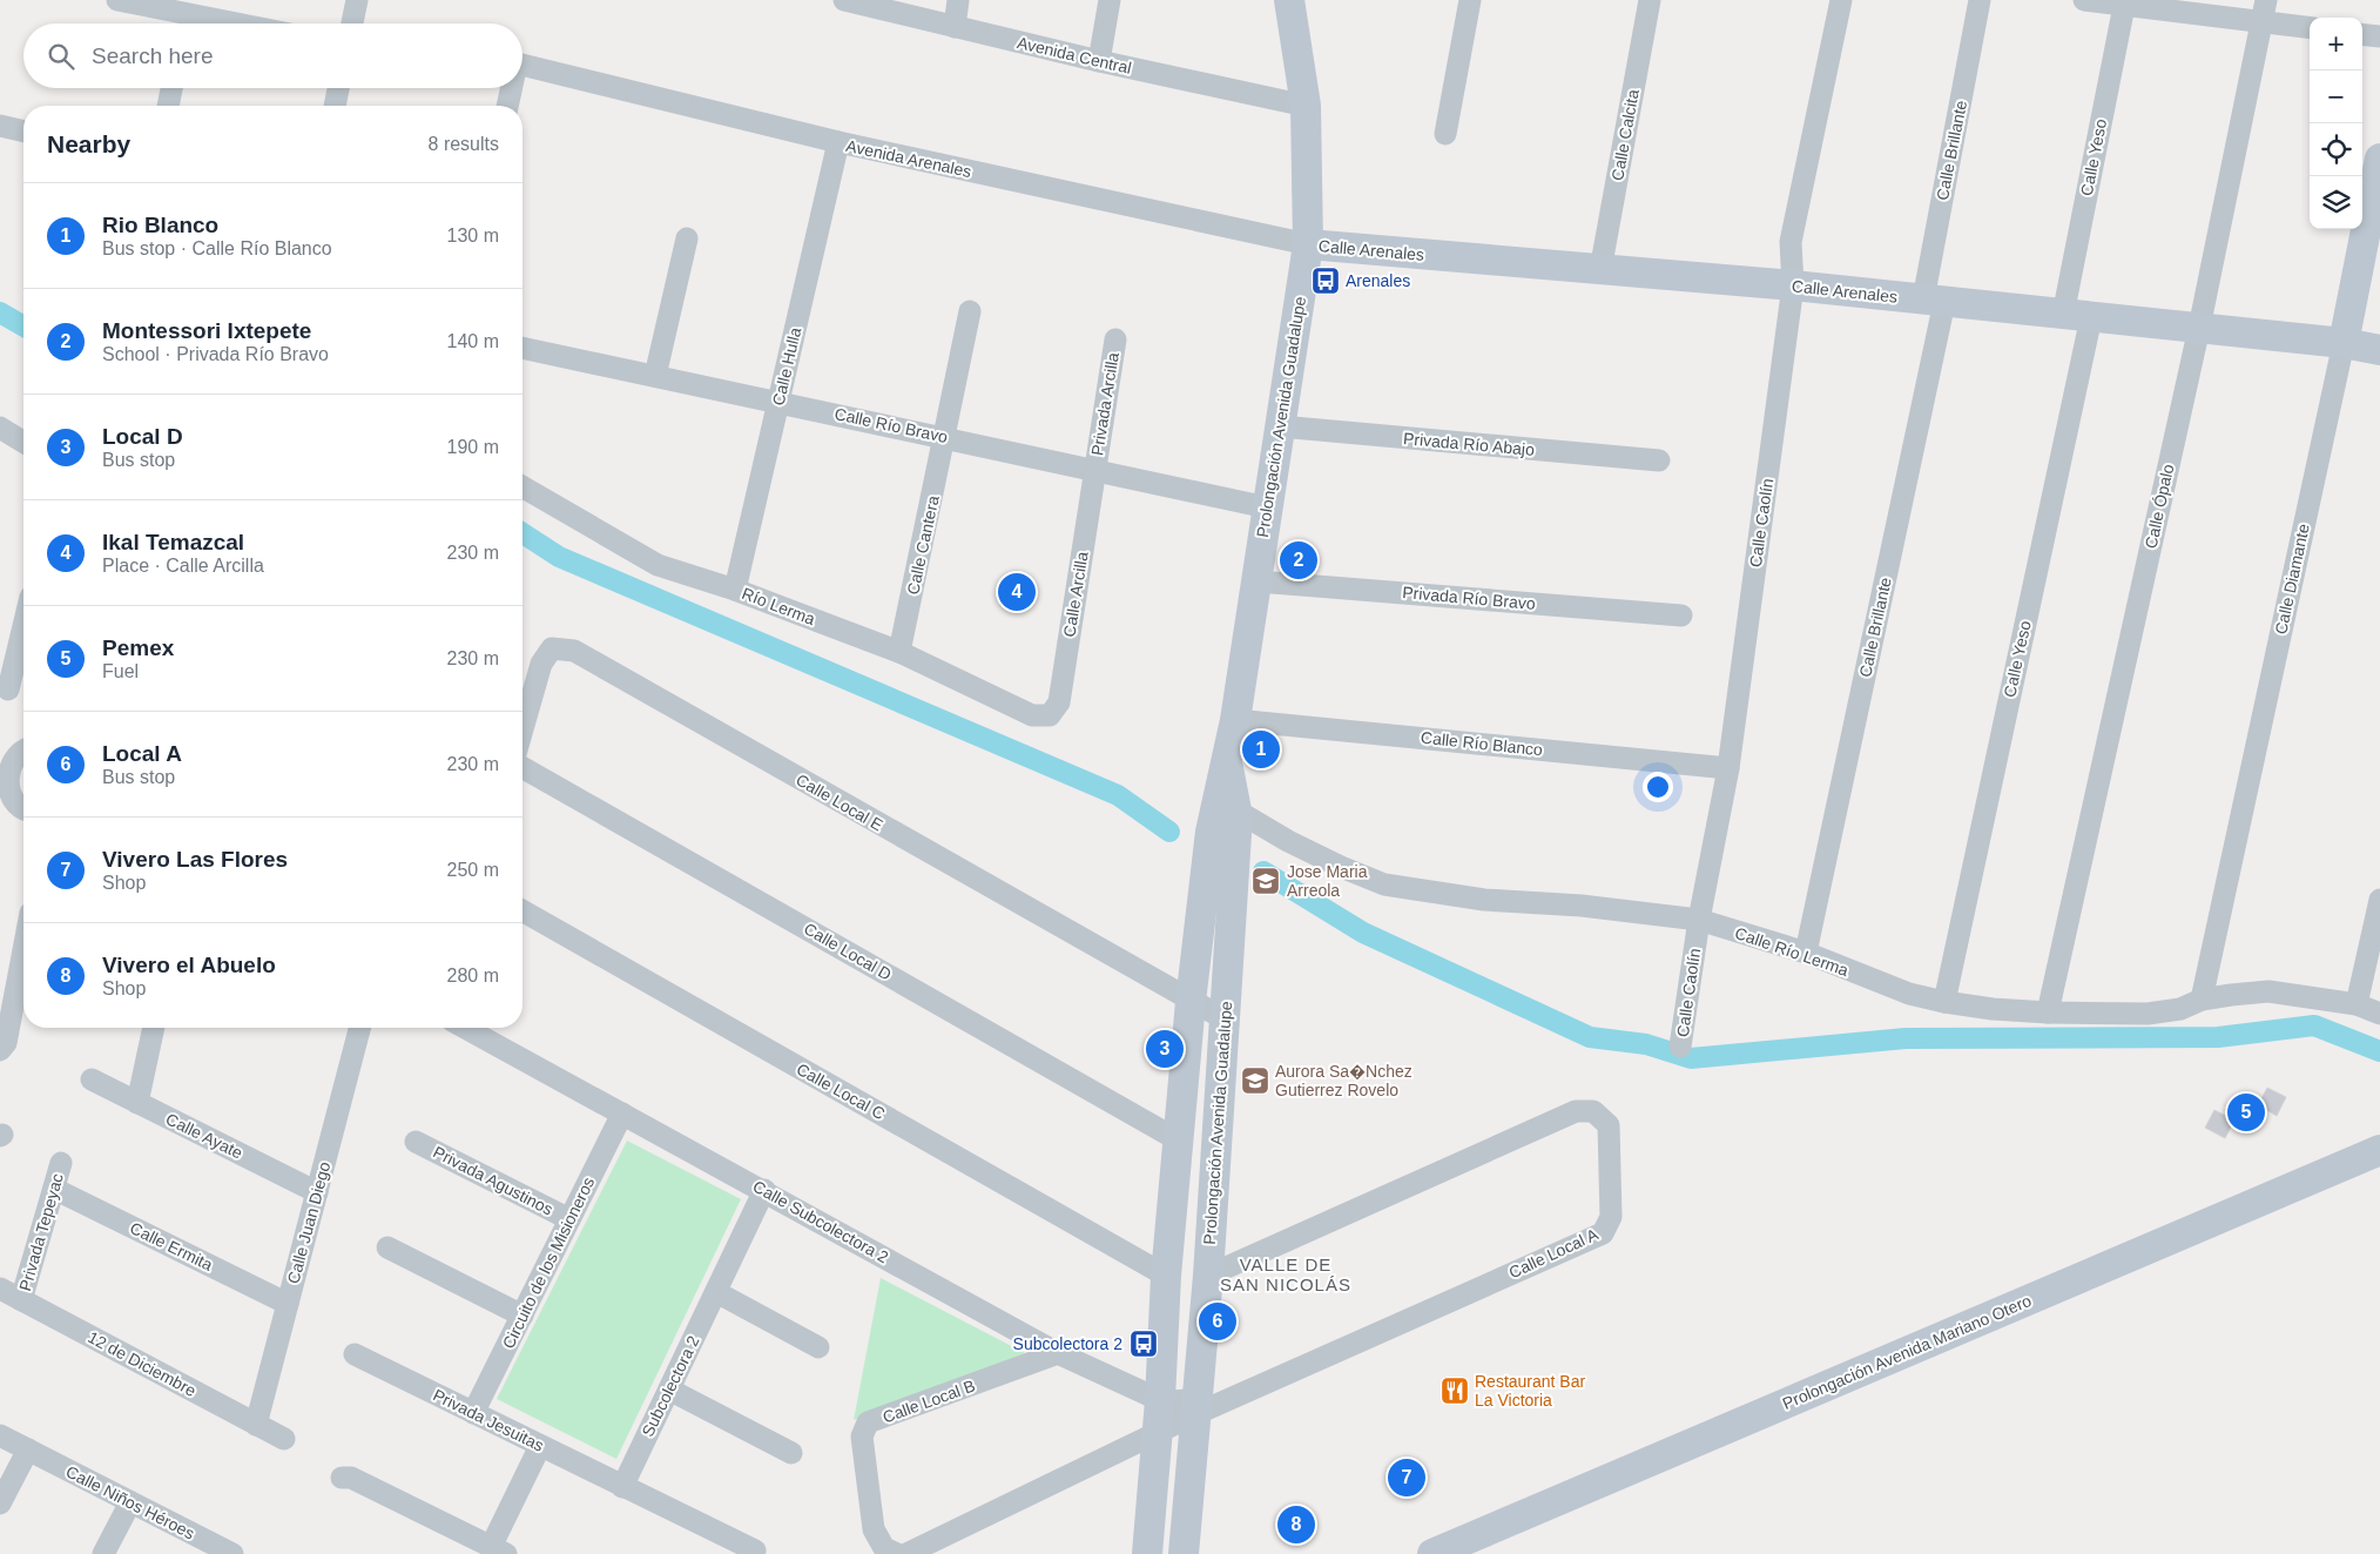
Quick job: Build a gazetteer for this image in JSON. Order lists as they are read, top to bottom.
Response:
{
  "streets": {
    "main road": [
      "Calle Arenales",
      "Prolongación Avenida Guadalupe",
      "Calle Diamante",
      "Prolongación Avenida Mariano Otero"
    ],
    "street": [
      "Avenida Central",
      "Calle Calcita",
      "Calle Brillante",
      "Calle Yeso",
      "Avenida Arenales",
      "Calle Hulla",
      "Privada Arcilla",
      "Calle Río Bravo",
      "Privada Río Abajo",
      "Calle Ópalo",
      "Calle Caolín",
      "Calle Cantera",
      "Calle Arcilla",
      "Privada Río Bravo",
      "Río Lerma",
      "Calle Río Blanco",
      "Calle Local E",
      "Calle Local D",
      "Calle Río Lerma",
      "Calle Local C",
      "Calle Ayate",
      "Privada Agustinos",
      "Calle Subcolectora 2",
      "Calle Juan Diego",
      "Privada Tepeyac",
      "Calle Ermita",
      "Calle Local A",
      "Circuito de los Misioneros",
      "12 de Diciembre",
      "Subcolectora 2",
      "Calle Local B",
      "Privada Jesuitas",
      "Calle Niños Héroes"
    ]
  },
  "crossings": [
    ["Avenida Central", "Prolongación Avenida Guadalupe"],
    ["Calle Calcita", "Calle Arenales"],
    ["Calle Brillante", "Calle Arenales"],
    ["Calle Brillante", "Calle Río Lerma"],
    ["Calle Yeso", "Calle Arenales"],
    ["Calle Yeso", "Calle Río Lerma"],
    ["Avenida Arenales", "Calle Arenales"],
    ["Avenida Arenales", "Calle Hulla"],
    ["Avenida Arenales", "Prolongación Avenida Guadalupe"],
    ["Calle Arenales", "Prolongación Avenida Guadalupe"],
    ["Calle Arenales", "Calle Ópalo"],
    ["Calle Arenales", "Calle Caolín"],
    ["Calle Arenales", "Calle Diamante"],
    ["Calle Hulla", "Calle Río Bravo"],
    ["Calle Hulla", "Río Lerma"],
    ["Privada Arcilla", "Calle Río Bravo"],
    ["Privada Arcilla", "Calle Arcilla"],
    ["Prolongación Avenida Guadalupe", "Calle Río Bravo"],
    ["Prolongación Avenida Guadalupe", "Privada Río Abajo"],
    ["Prolongación Avenida Guadalupe", "Privada Río Bravo"],
    ["Prolongación Avenida Guadalupe", "Calle Río Blanco"],
    ["Prolongación Avenida Guadalupe", "Calle Local E"],
    ["Prolongación Avenida Guadalupe", "Calle Local D"],
    ["Prolongación Avenida Guadalupe", "Calle Río Lerma"],
    ["Prolongación Avenida Guadalupe", "Calle Local C"],
    ["Prolongación Avenida Guadalupe", "Calle Subcolectora 2"],
    ["Prolongación Avenida Guadalupe", "Calle Local A"],
    ["Calle Río Bravo", "Calle Cantera"],
    ["Calle Río Bravo", "Calle Arcilla"],
    ["Calle Ópalo", "Calle Río Lerma"],
    ["Calle Caolín", "Calle Río Blanco"],
    ["Calle Caolín", "Calle Río Lerma"],
    ["Calle Cantera", "Río Lerma"],
    ["Calle Diamante", "Calle Río Lerma"],
    ["Calle Arcilla", "Río Lerma"],
    ["Calle Ayate", "Calle Juan Diego"],
    ["Privada Agustinos", "Circuito de los Misioneros"],
    ["Calle Subcolectora 2", "Calle Local A"],
    ["Calle Subcolectora 2", "Circuito de los Misioneros"],
    ["Calle Subcolectora 2", "Subcolectora 2"],
    ["Calle Subcolectora 2", "Calle Local B"],
    ["Calle Juan Diego", "Calle Ermita"],
    ["Calle Juan Diego", "12 de Diciembre"],
    ["Privada Tepeyac", "Calle Ermita"],
    ["Privada Tepeyac", "12 de Diciembre"],
    ["Circuito de los Misioneros", "Privada Jesuitas"],
    ["Subcolectora 2", "Privada Jesuitas"]
  ],
  "districts": ["VALLE DE SAN NICOLÁS"],
  "places": {
    "bus stop": ["Arenales", "Subcolectora 2"],
    "school or university": ["Jose Maria Arreola", "Aurora Sa�Nchez Gutierrez Rovelo"],
    "restaurant": ["Restaurant Bar La Victoria"]
  },
  "page": {
    "map_buttons": ["+", "−"],
    "search": "Search here",
    "heading": ["Nearby", "8 results"],
    "list": [
      {
        "mark": "1",
        "name": "Rio Blanco",
        "note": "Bus stop · Calle Río Blanco",
        "value": "130 m"
      },
      {
        "mark": "2",
        "name": "Montessori Ixtepete",
        "note": "School · Privada Río Bravo",
        "value": "140 m"
      },
      {
        "mark": "3",
        "name": "Local D",
        "note": "Bus stop",
        "value": "190 m"
      },
      {
        "mark": "4",
        "name": "Ikal Temazcal",
        "note": "Place · Calle Arcilla",
        "value": "230 m"
      },
      {
        "mark": "5",
        "name": "Pemex",
        "note": "Fuel",
        "value": "230 m"
      },
      {
        "mark": "6",
        "name": "Local A",
        "note": "Bus stop",
        "value": "230 m"
      },
      {
        "mark": "7",
        "name": "Vivero Las Flores",
        "note": "Shop",
        "value": "250 m"
      },
      {
        "mark": "8",
        "name": "Vivero el Abuelo",
        "note": "Shop",
        "value": "280 m"
      }
    ],
    "pins": [
      "2",
      "4",
      "1",
      "3",
      "5",
      "6",
      "7",
      "8"
    ]
  }
}
